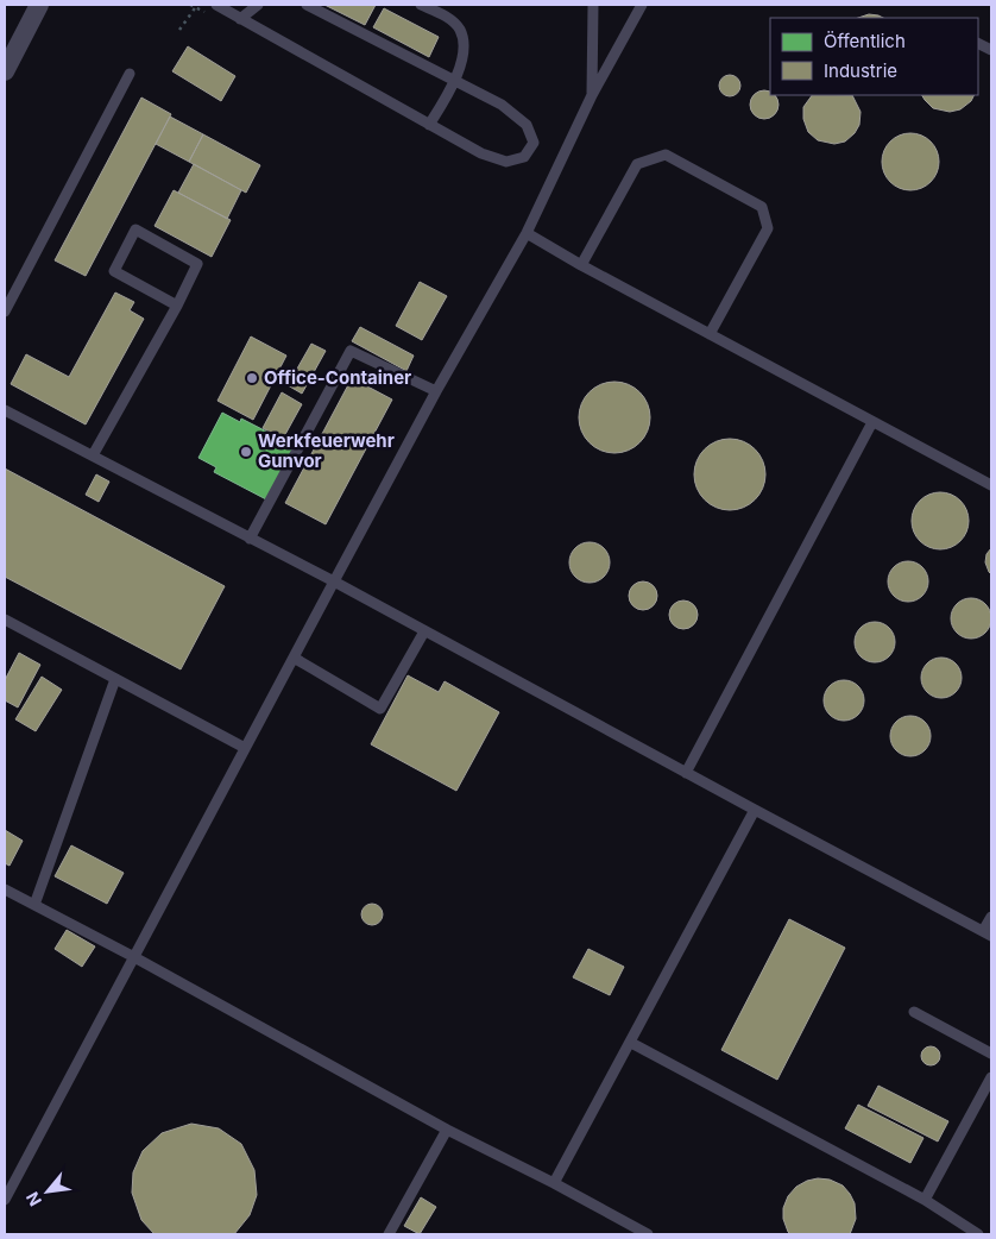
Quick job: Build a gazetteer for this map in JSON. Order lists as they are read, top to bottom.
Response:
{
  "places": ["Office-Container", "Werkfeuerwehr Gunvor"],
  "legend": ["Öffentlich", "Industrie"],
  "north": "bottom left"
}
